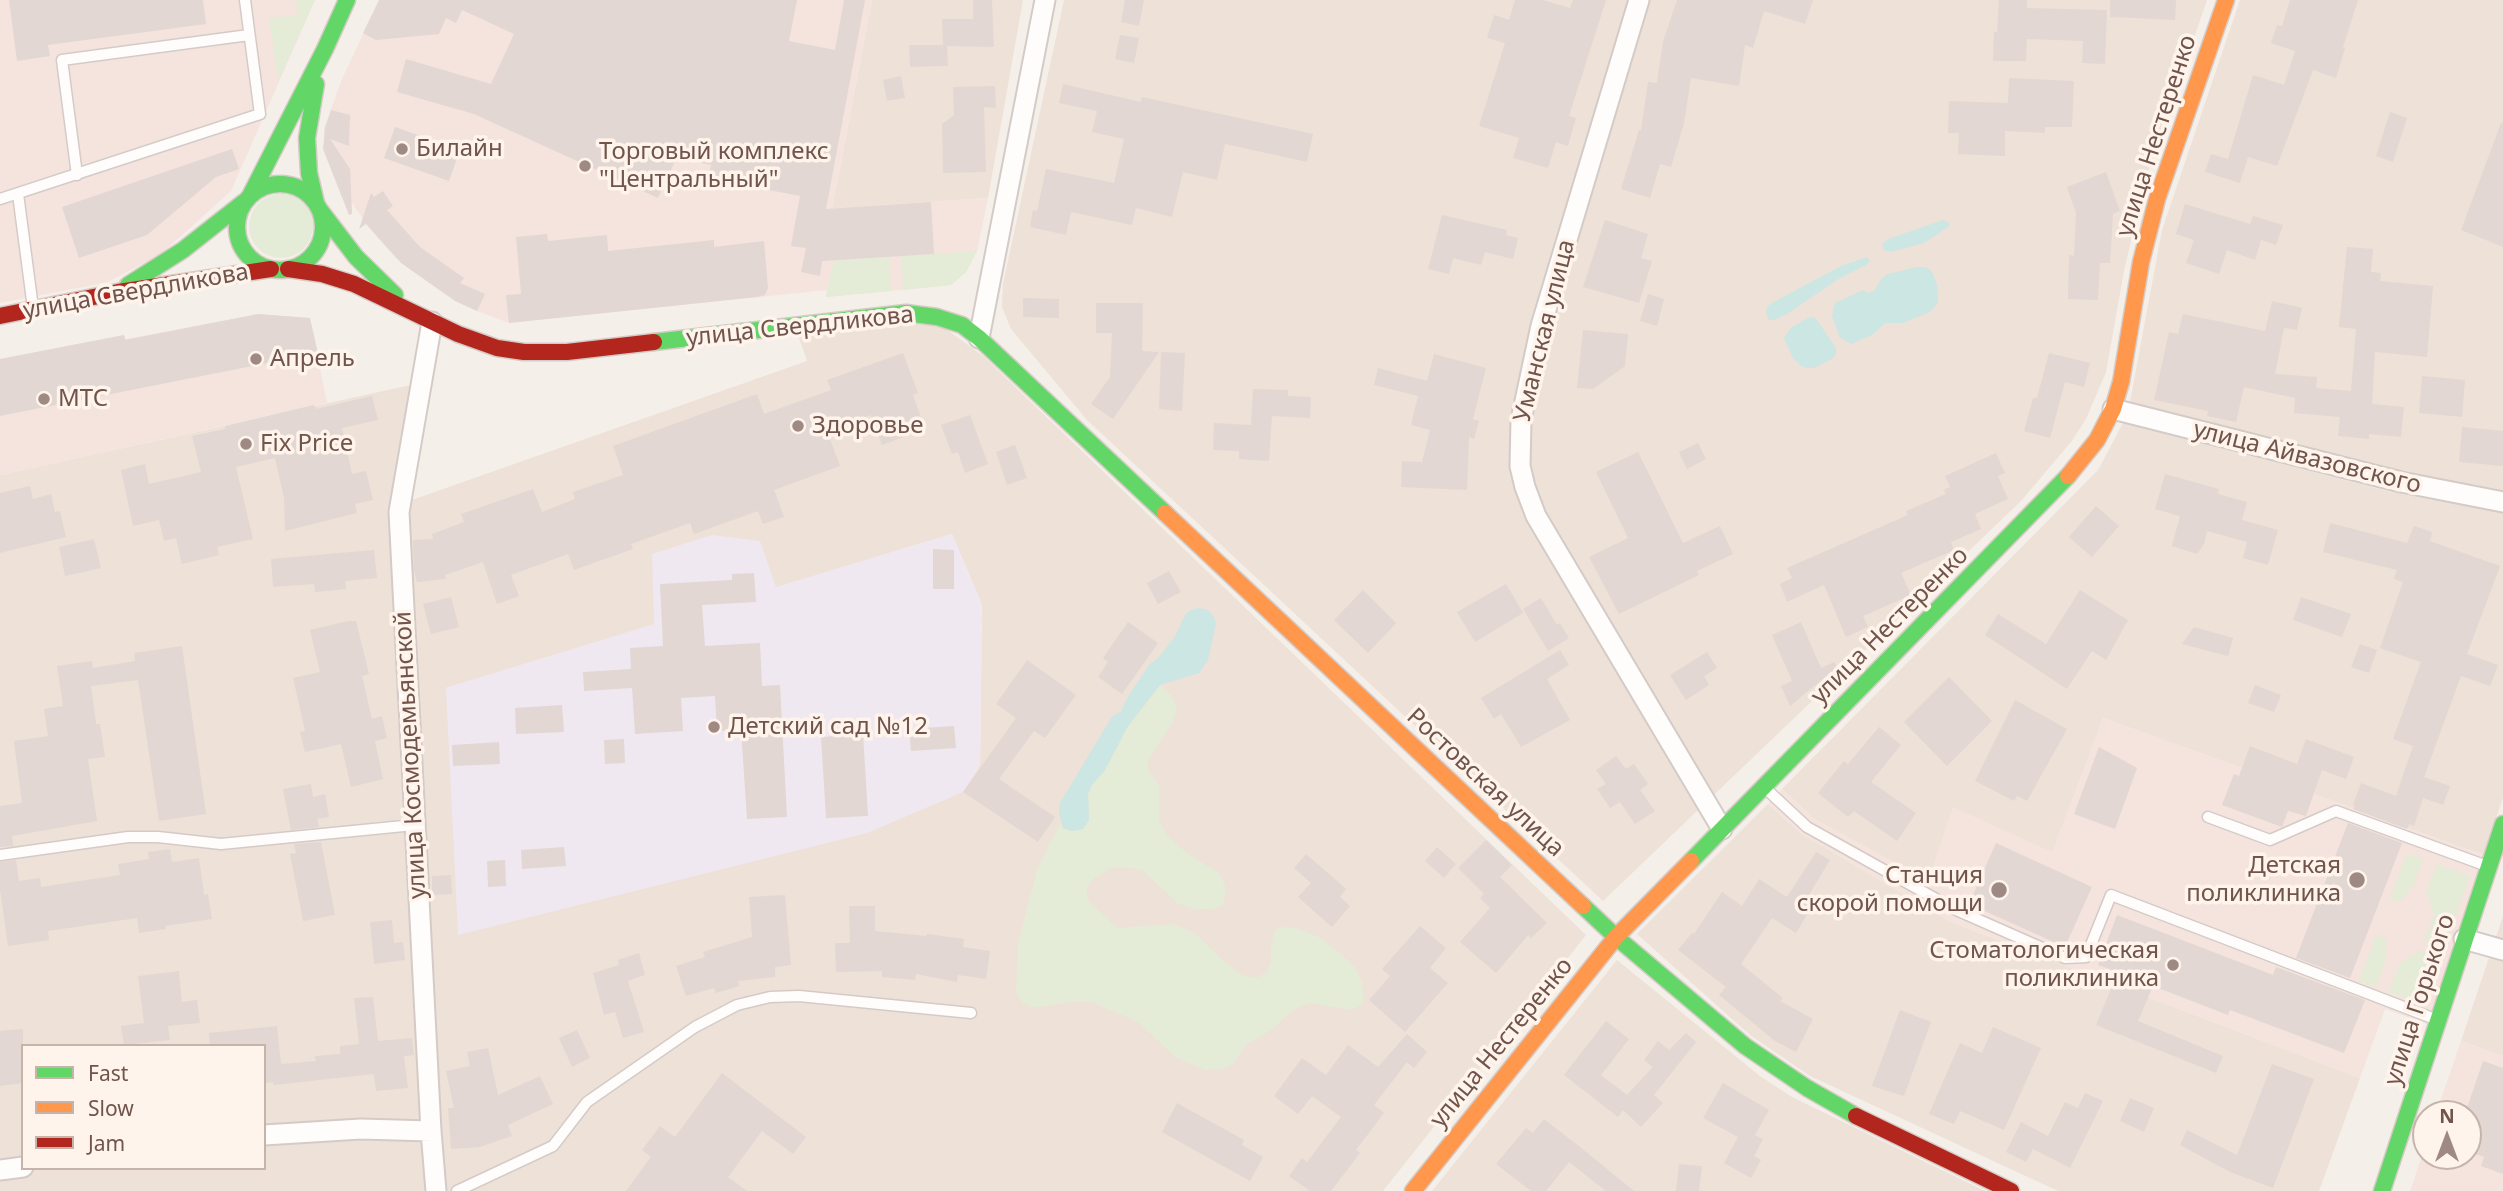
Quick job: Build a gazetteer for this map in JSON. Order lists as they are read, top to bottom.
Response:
{
  "streets": {
    "street": [
      "улица Нестеренко",
      "улица Свердликова",
      "Уманская улица",
      "улица Айвазовского",
      "улица Космодемьянской",
      "Ростовская улица",
      "улица Горького"
    ]
  },
  "crossings": [
    ["улица Нестеренко", "Уманская улица"],
    ["улица Нестеренко", "улица Айвазовского"],
    ["улица Нестеренко", "Ростовская улица"],
    ["улица Свердликова", "улица Космодемьянской"],
    ["улица Свердликова", "Ростовская улица"]
  ],
  "places": [
    "Билайн",
    "Торговый комплекс \"Центральный\"",
    "Апрель",
    "МТС",
    "Здоровье",
    "Fix Price",
    "Детский сад №12",
    "Детская поликлиника",
    "Станция скорой помощи",
    "Стоматологическая поликлиника"
  ],
  "legend": ["Fast", "Slow", "Jam"],
  "north": "top"
}
